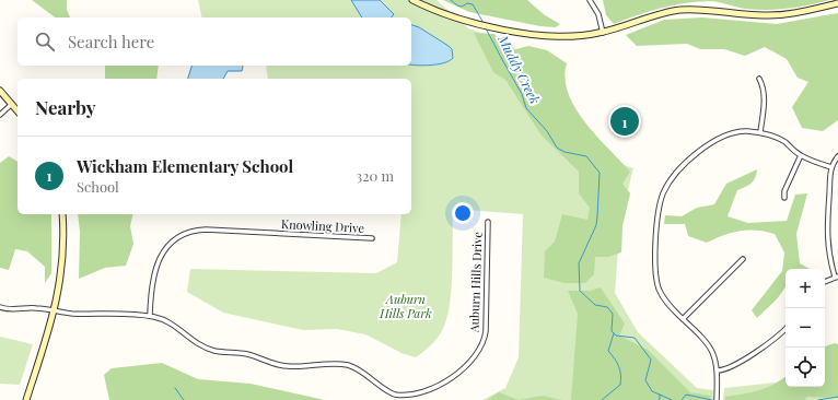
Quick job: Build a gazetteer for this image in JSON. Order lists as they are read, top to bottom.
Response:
{
  "streets": {
    "street": ["Knowling Drive", "Auburn Hills Drive"]
  },
  "crossings": [
    ["Knowling Drive", "Auburn Hills Drive"]
  ],
  "water": ["Muddy Creek"],
  "parks": ["Auburn Hills Park"],
  "page": {
    "search": "Search here",
    "heading": "Nearby",
    "pins": "1",
    "list": [
      {
        "mark": "1",
        "name": "Wickham Elementary School",
        "note": "School",
        "value": "320 m"
      }
    ],
    "map_buttons": ["+", "−"]
  }
}
